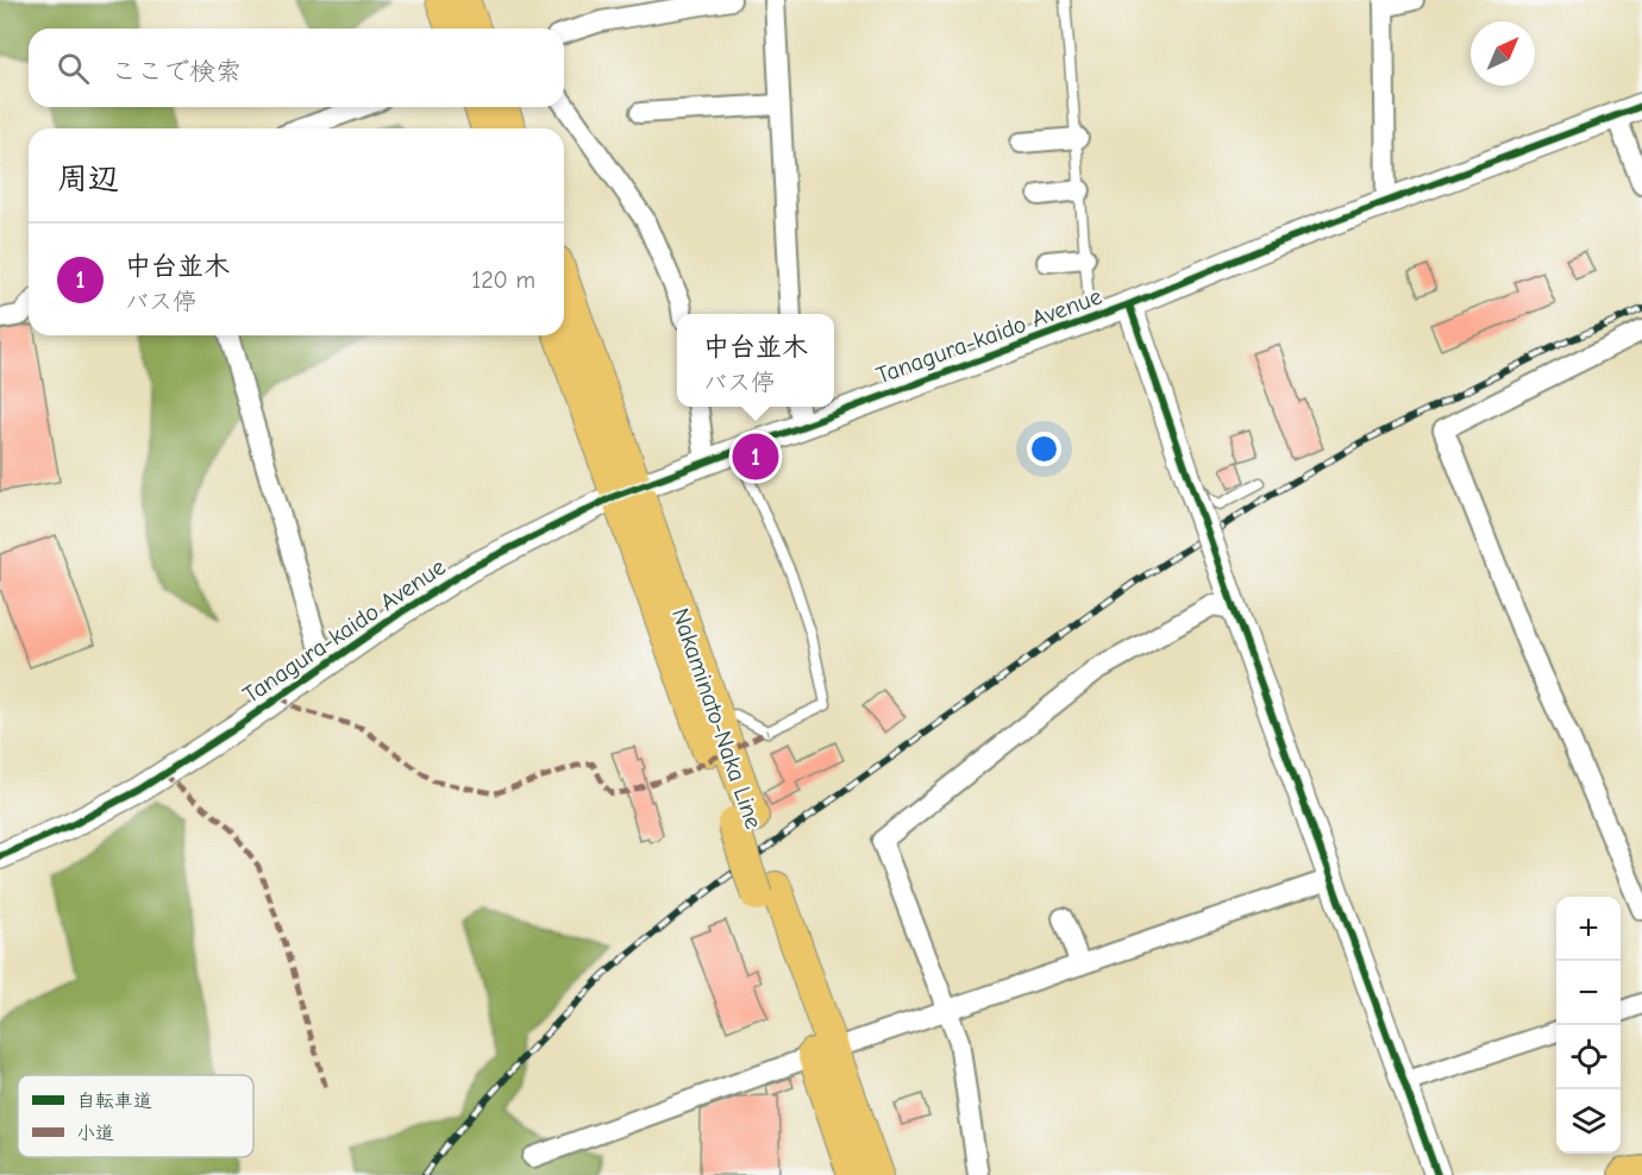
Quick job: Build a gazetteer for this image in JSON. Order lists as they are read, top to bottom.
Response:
{
  "streets": {
    "main road": ["Nakaminato-Naka Line"],
    "street": ["Tanagura-kaido Avenue"]
  },
  "crossings": [
    ["Tanagura-kaido Avenue", "Nakaminato-Naka Line"]
  ],
  "legend": ["自転車道", "小道"],
  "north": "top right",
  "page": {
    "search": "ここで検索",
    "heading": "周辺",
    "list": [
      {
        "mark": "1",
        "name": "中台並木",
        "note": "バス停",
        "value": "120 m"
      }
    ],
    "popup": ["中台並木", "バス停"],
    "pins": "1",
    "map_buttons": ["+", "−"]
  }
}
